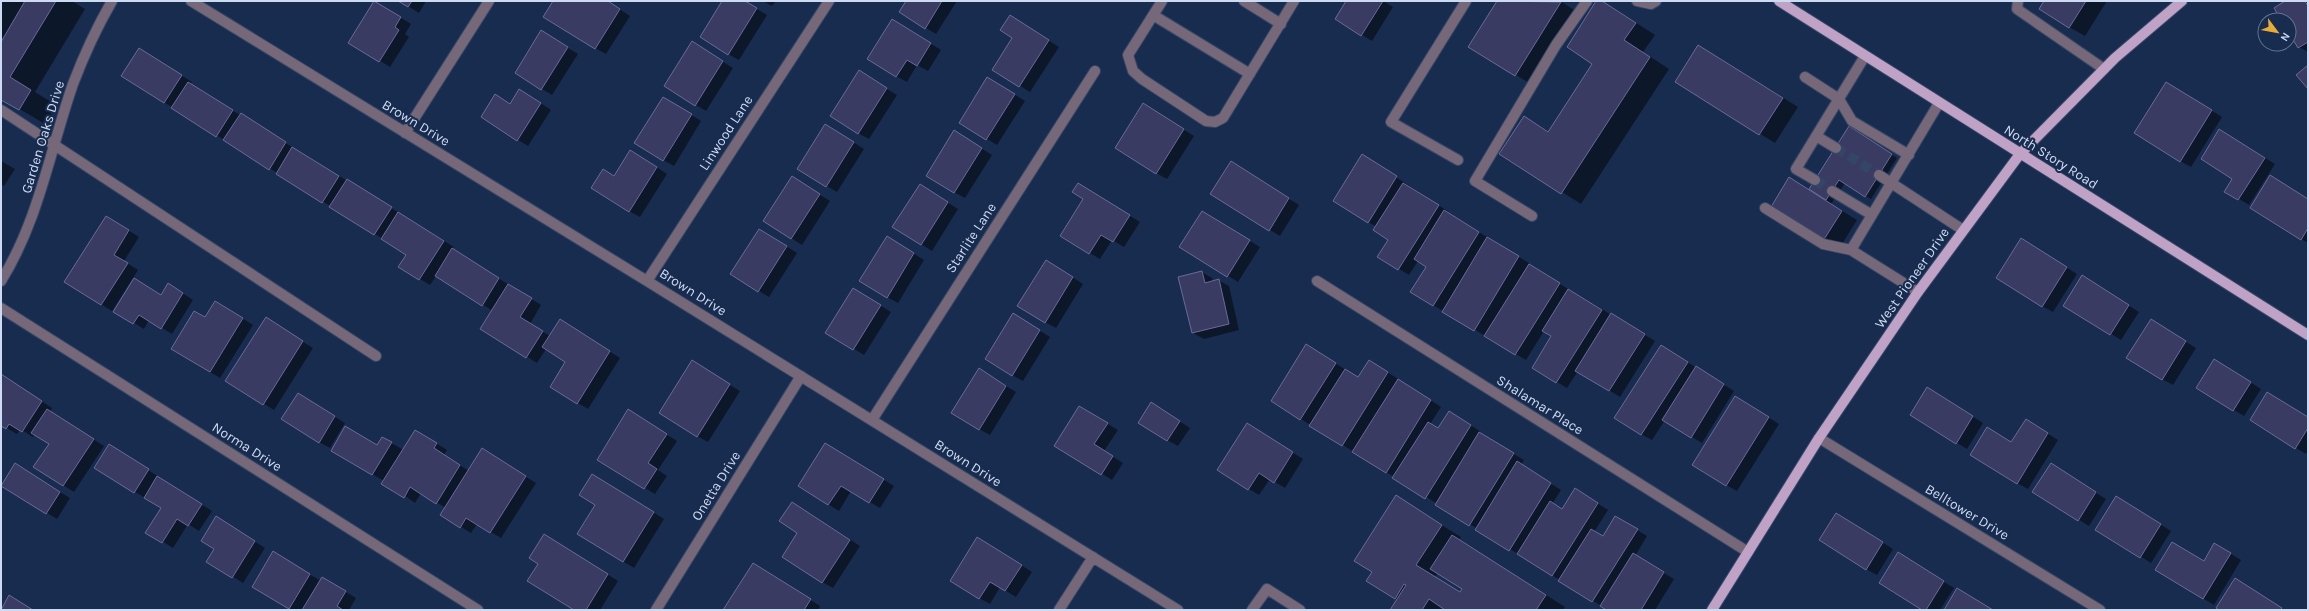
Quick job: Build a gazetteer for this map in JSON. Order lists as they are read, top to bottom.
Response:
{
  "streets": {
    "main road": ["North Story Road", "West Pioneer Drive"],
    "street": [
      "Brown Drive",
      "Linwood Lane",
      "Garden Oaks Drive",
      "Starlite Lane",
      "Shalamar Place",
      "Norma Drive",
      "Onetta Drive",
      "Belltower Drive"
    ]
  },
  "crossings": [
    ["Brown Drive", "Linwood Lane"],
    ["Brown Drive", "Starlite Lane"],
    ["Brown Drive", "Onetta Drive"],
    ["North Story Road", "West Pioneer Drive"],
    ["West Pioneer Drive", "Shalamar Place"],
    ["West Pioneer Drive", "Belltower Drive"]
  ],
  "north": "bottom right"
}
